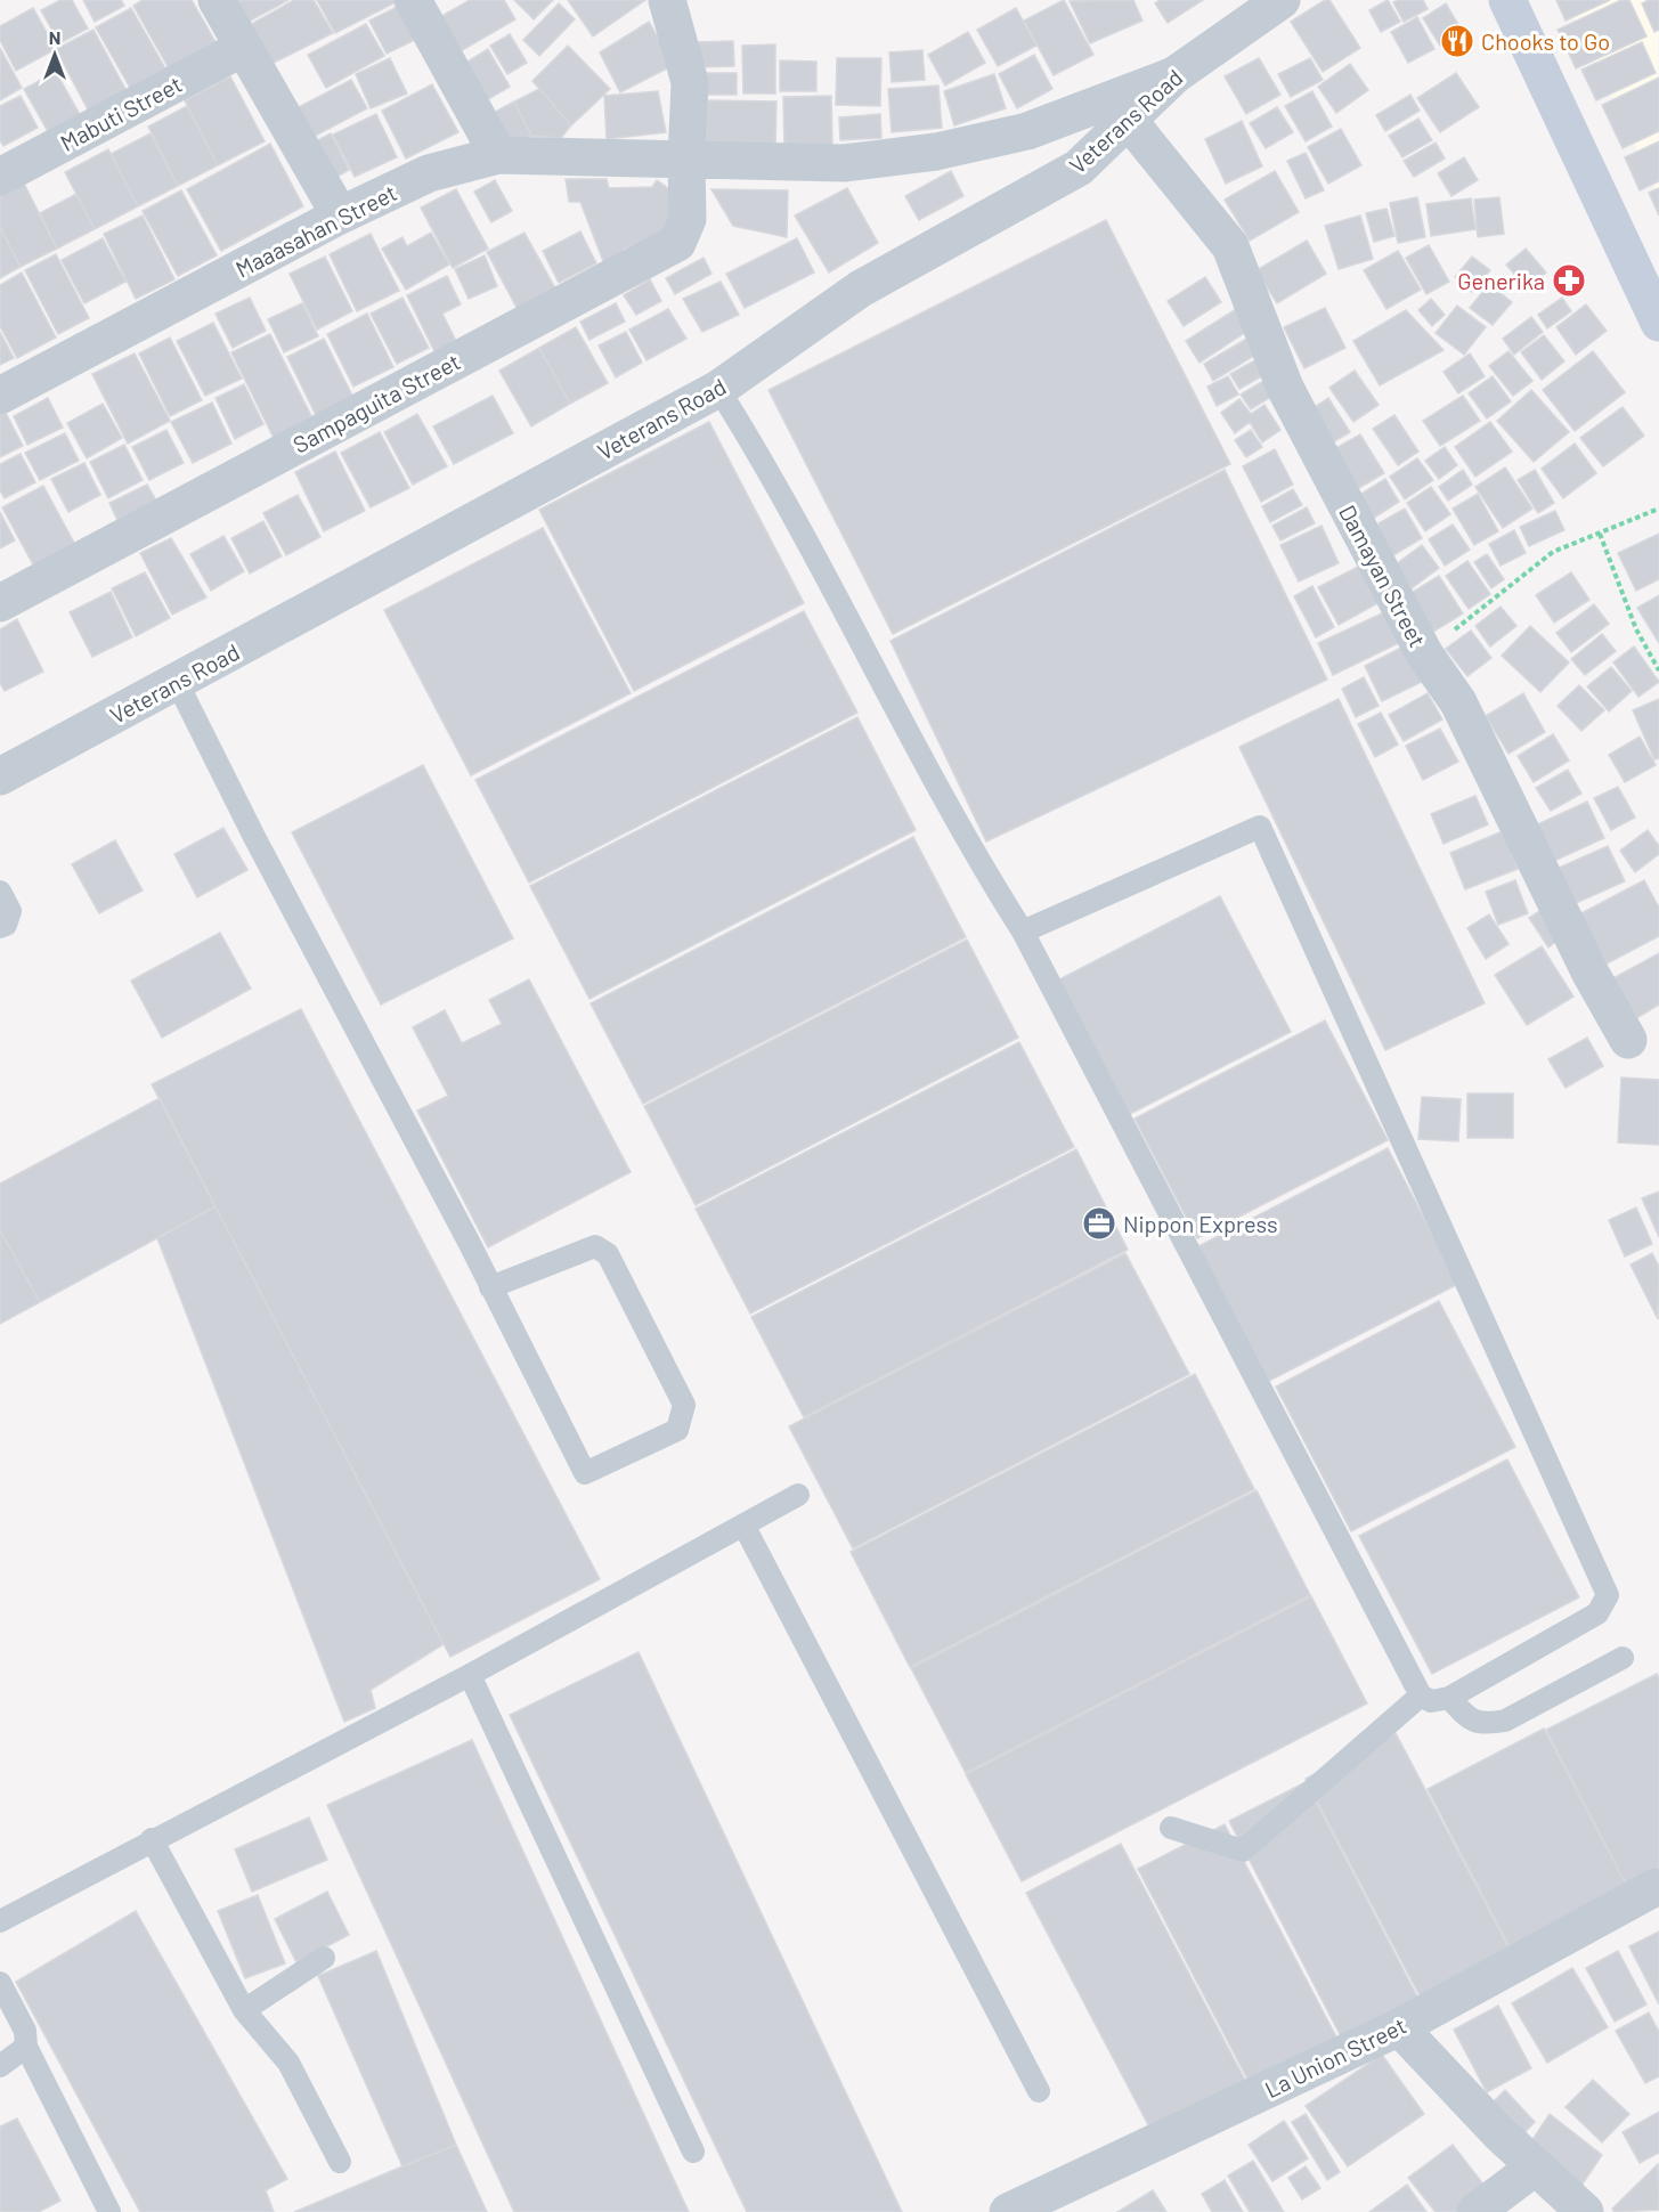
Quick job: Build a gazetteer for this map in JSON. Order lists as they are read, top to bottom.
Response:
{
  "streets": {
    "street": [
      "Mabuti Street",
      "Veterans Road",
      "Maaasahan Street",
      "Sampaguita Street",
      "Damayan Street",
      "La Union Street"
    ]
  },
  "crossings": [
    ["Veterans Road", "Maaasahan Street"],
    ["Veterans Road", "Damayan Street"],
    ["Maaasahan Street", "Sampaguita Street"]
  ],
  "places": {
    "restaurant": ["Chooks to Go"],
    "pharmacy": ["Generika"],
    "office": ["Nippon Express"]
  },
  "north": "top"
}
